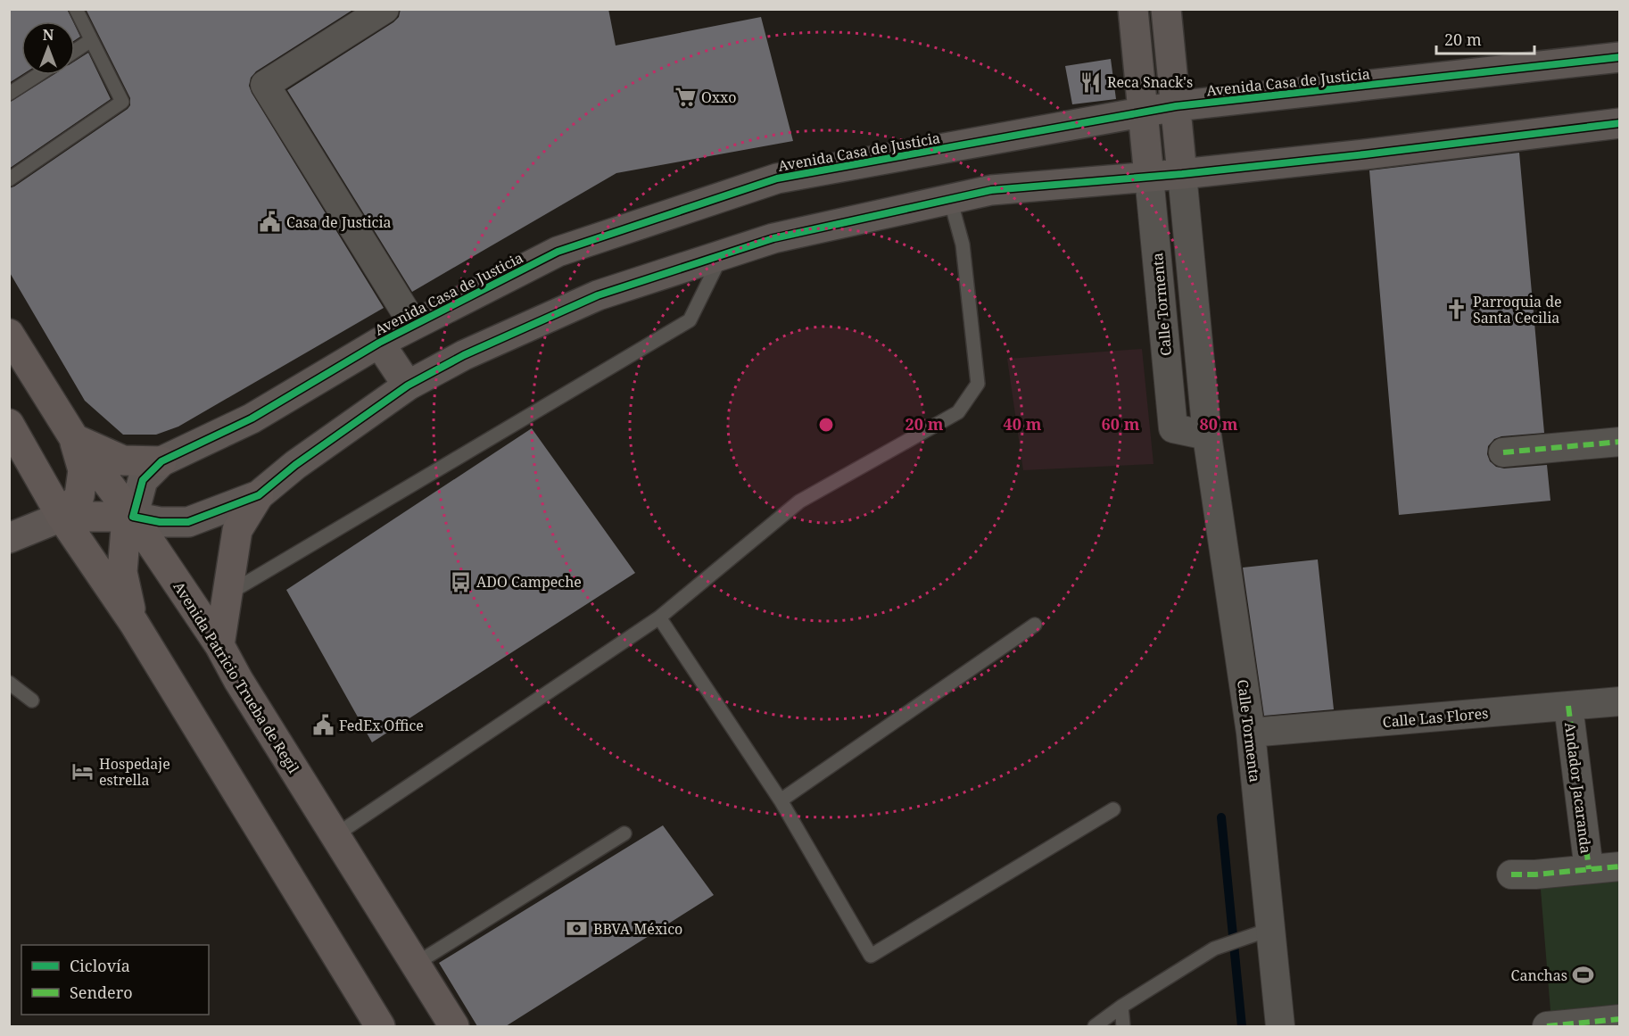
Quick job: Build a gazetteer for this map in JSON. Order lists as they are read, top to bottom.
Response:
{
  "streets": {
    "main road": ["Avenida Patricio Trueba de Regil"],
    "street": [
      "Avenida Casa de Justicia",
      "Calle Tormenta",
      "Calle Las Flores",
      "Andador Jacaranda"
    ]
  },
  "crossings": [
    ["Calle Tormenta", "Calle Las Flores"],
    ["Calle Las Flores", "Andador Jacaranda"]
  ],
  "places": {
    "restaurant": ["Reca Snack's"],
    "supermarket": ["Oxxo"],
    "public building": ["Casa de Justicia", "FedEx Office"],
    "church": ["Parroquia de Santa Cecilia"],
    "bus stop": ["ADO Campeche"],
    "hotel": ["Hospedaje estrella"],
    "bank": ["BBVA México"],
    "sports": ["Canchas"]
  },
  "legend": ["Ciclovía", "Sendero"],
  "scale_bar": "20 m",
  "north": "top",
  "rings": [
    "20 m",
    "40 m",
    "60 m",
    "80 m"
  ]
}
